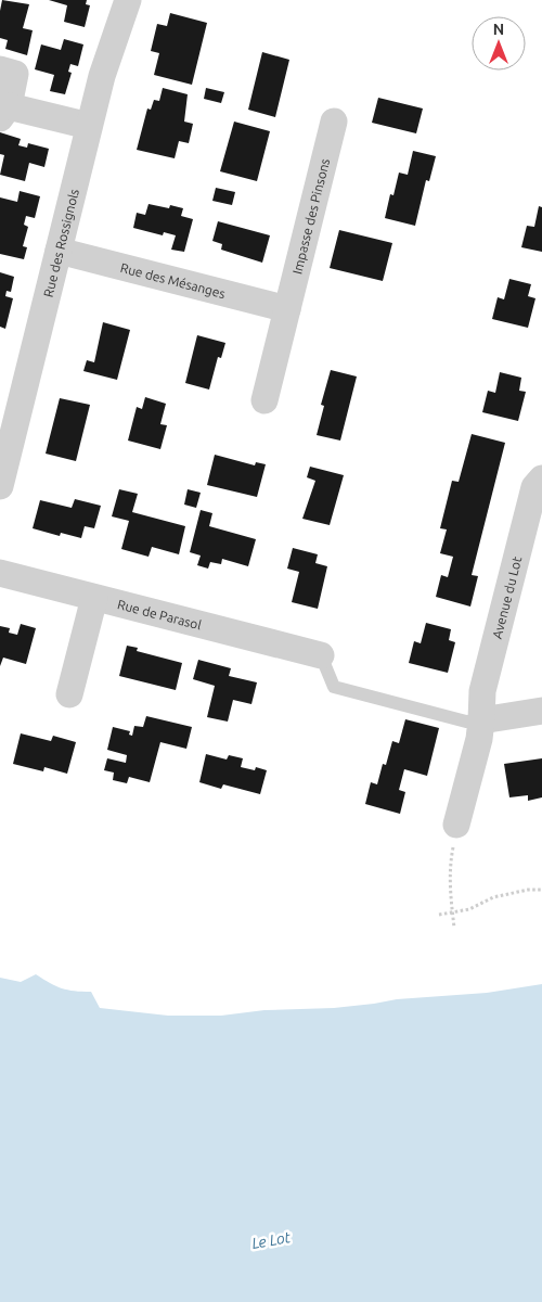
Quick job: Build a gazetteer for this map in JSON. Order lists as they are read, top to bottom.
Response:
{
  "streets": {
    "street": [
      "Impasse des Pinsons",
      "Rue des Rossignols",
      "Rue des Mésanges",
      "Avenue du Lot",
      "Rue de Parasol"
    ]
  },
  "crossings": [
    ["Impasse des Pinsons", "Rue des Mésanges"],
    ["Rue des Rossignols", "Rue des Mésanges"]
  ],
  "water": ["Le Lot"],
  "north": "top"
}
